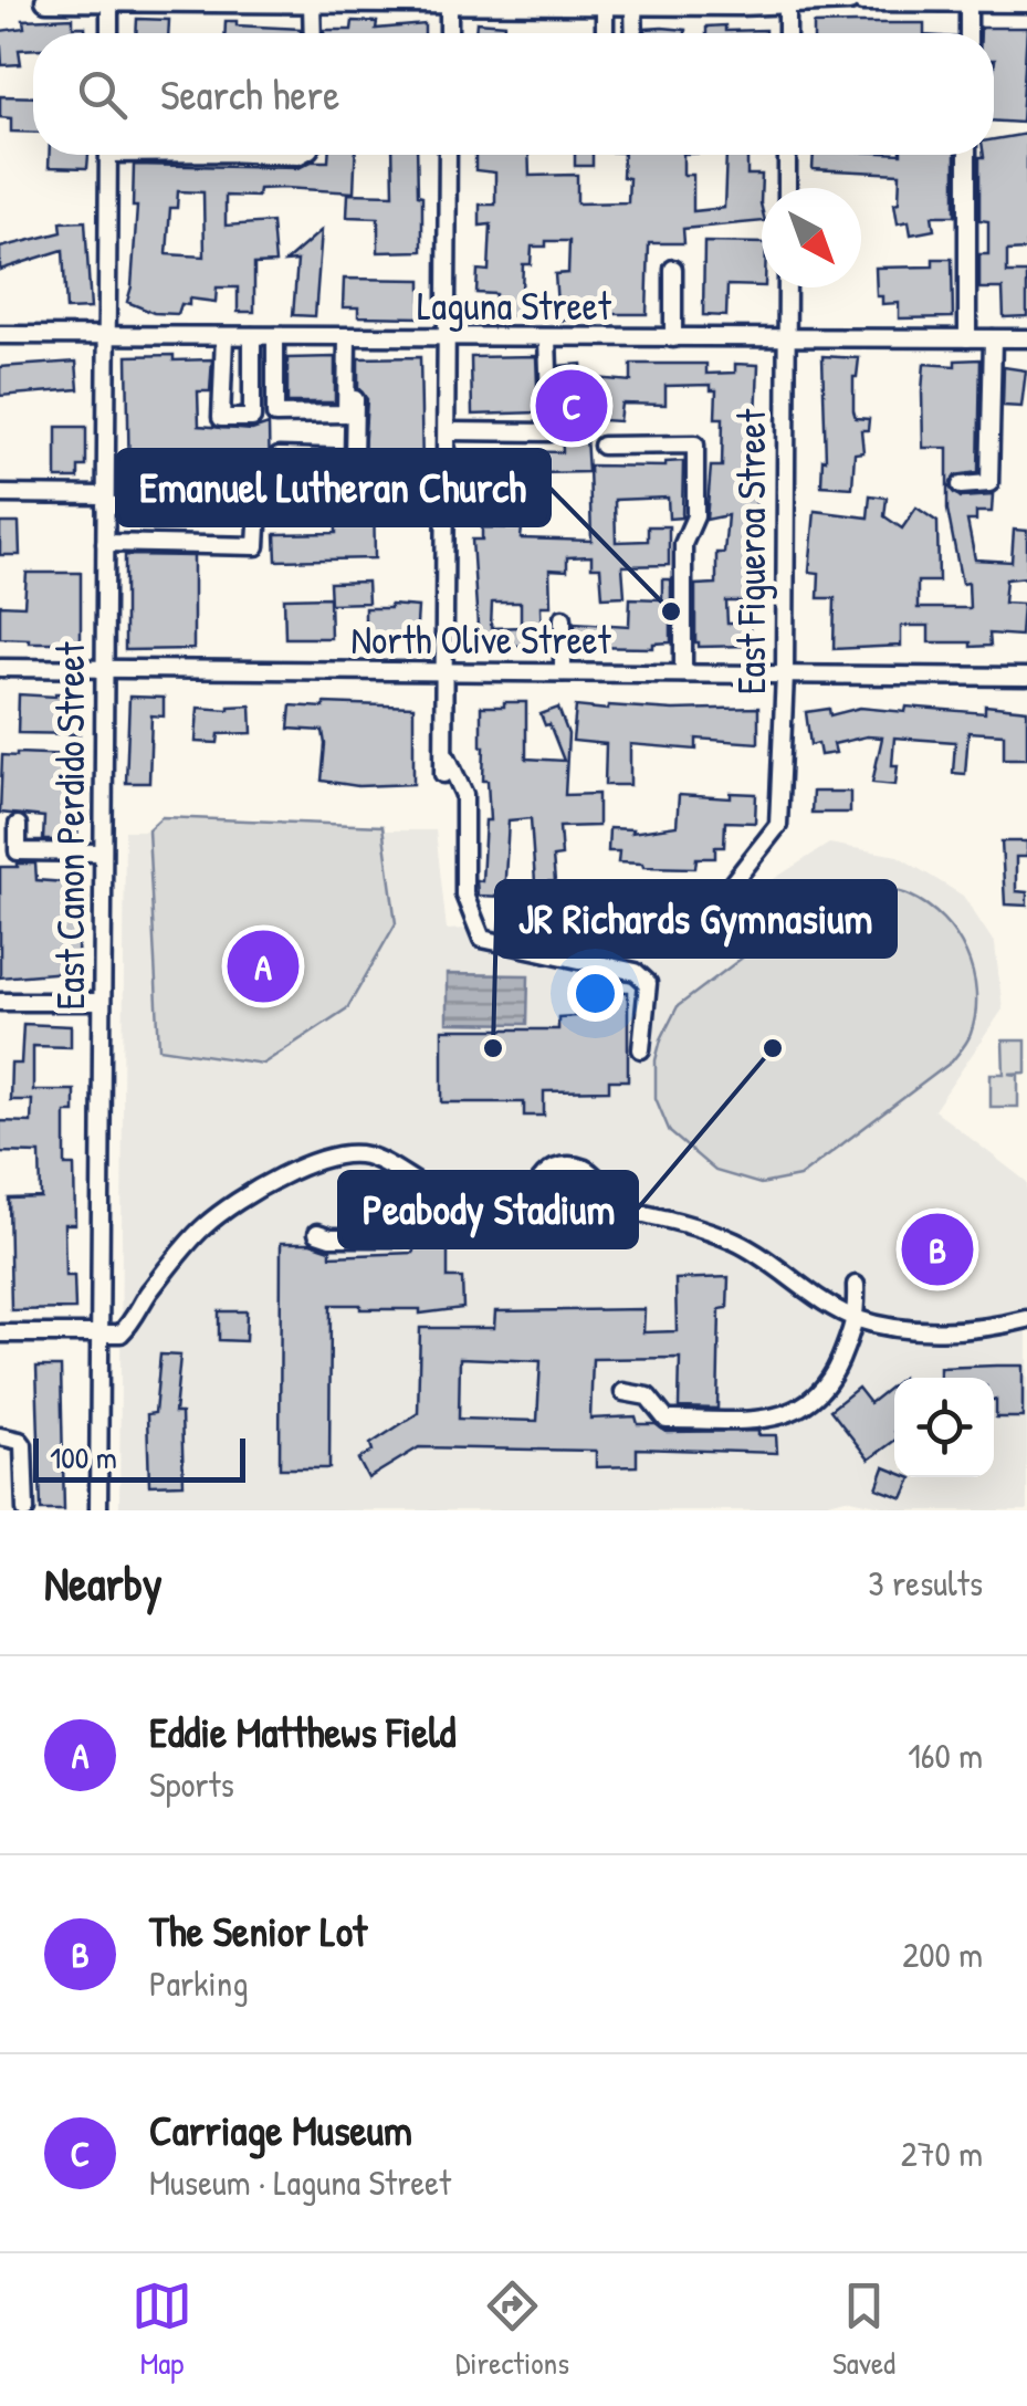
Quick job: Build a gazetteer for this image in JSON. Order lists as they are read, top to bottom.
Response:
{
  "streets": {
    "street": [
      "Laguna Street",
      "East Figueroa Street",
      "North Olive Street",
      "East Canon Perdido Street"
    ]
  },
  "crossings": [
    ["Laguna Street", "East Figueroa Street"],
    ["Laguna Street", "East Canon Perdido Street"],
    ["East Figueroa Street", "North Olive Street"],
    ["North Olive Street", "East Canon Perdido Street"]
  ],
  "places": ["Emanuel Lutheran Church", "JR Richards Gymnasium", "Peabody Stadium"],
  "scale_bar": "100 m",
  "north": "bottom right",
  "page": {
    "search": "Search here",
    "pins": ["C", "A", "B"],
    "scale": "100 m",
    "heading": ["Nearby", "3 results"],
    "list": [
      {
        "mark": "A",
        "name": "Eddie Matthews Field",
        "note": "Sports",
        "value": "160 m"
      },
      {
        "mark": "B",
        "name": "The Senior Lot",
        "note": "Parking",
        "value": "200 m"
      },
      {
        "mark": "C",
        "name": "Carriage Museum",
        "note": "Museum · Laguna Street",
        "value": "270 m"
      }
    ],
    "nav": ["Map", "Directions", "Saved"]
  }
}
